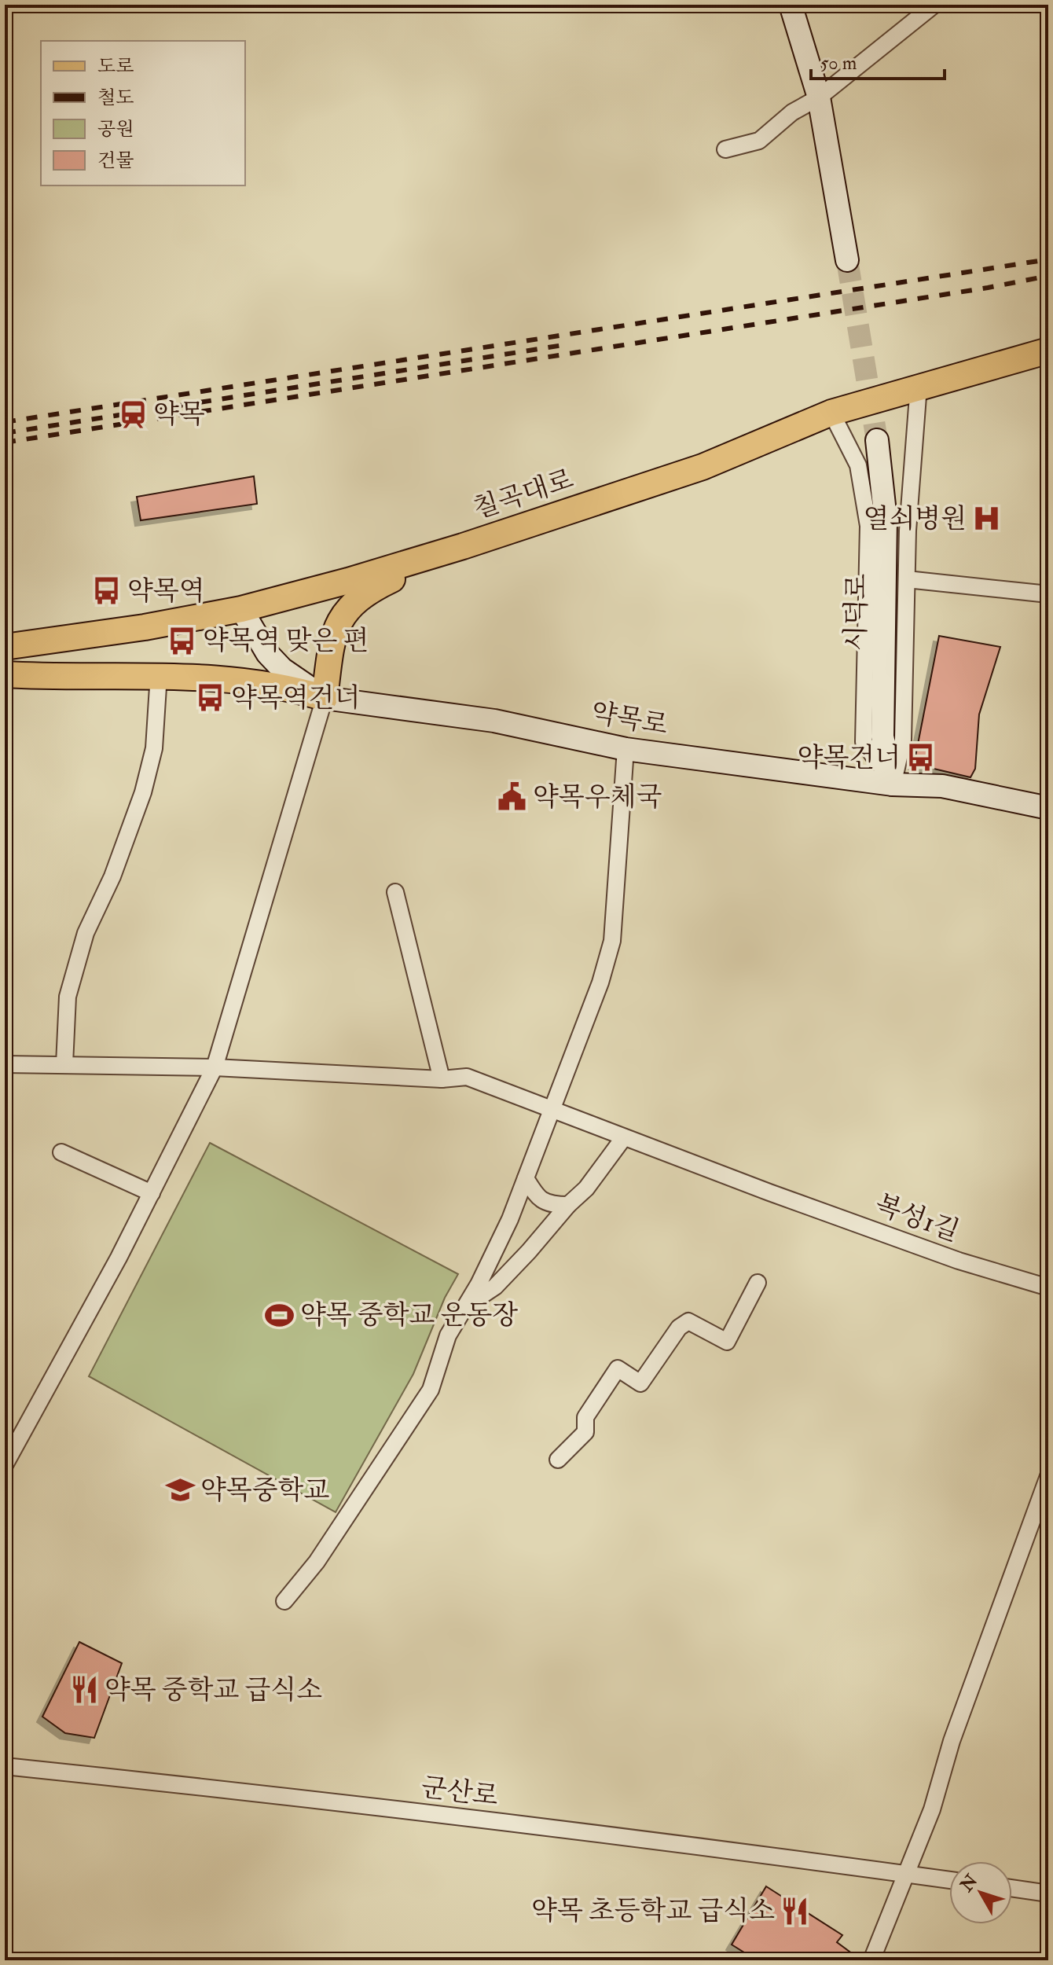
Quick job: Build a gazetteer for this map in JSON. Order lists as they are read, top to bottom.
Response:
{
  "streets": {
    "main road": ["칠곡대로"],
    "street": [
      "시덕로",
      "약목로",
      "복성1길",
      "군산로"
    ]
  },
  "crossings": [
    ["칠곡대로", "약목로"],
    ["시덕로", "약목로"]
  ],
  "places": {
    "station": ["약목"],
    "hospital": ["열쇠병원"],
    "bus stop": [
      "약목역",
      "약목역 맞은 편",
      "약목역건너",
      "약목건너"
    ],
    "public building": ["약목우체국"],
    "sports": ["약목 중학교 운동장"],
    "school or university": ["약목중학교"],
    "restaurant": ["약목 중학교 급식소", "약목 초등학교 급식소"]
  },
  "legend": [
    "도로",
    "철도",
    "공원",
    "건물"
  ],
  "scale_bar": "50 m",
  "north": "top left"
}
